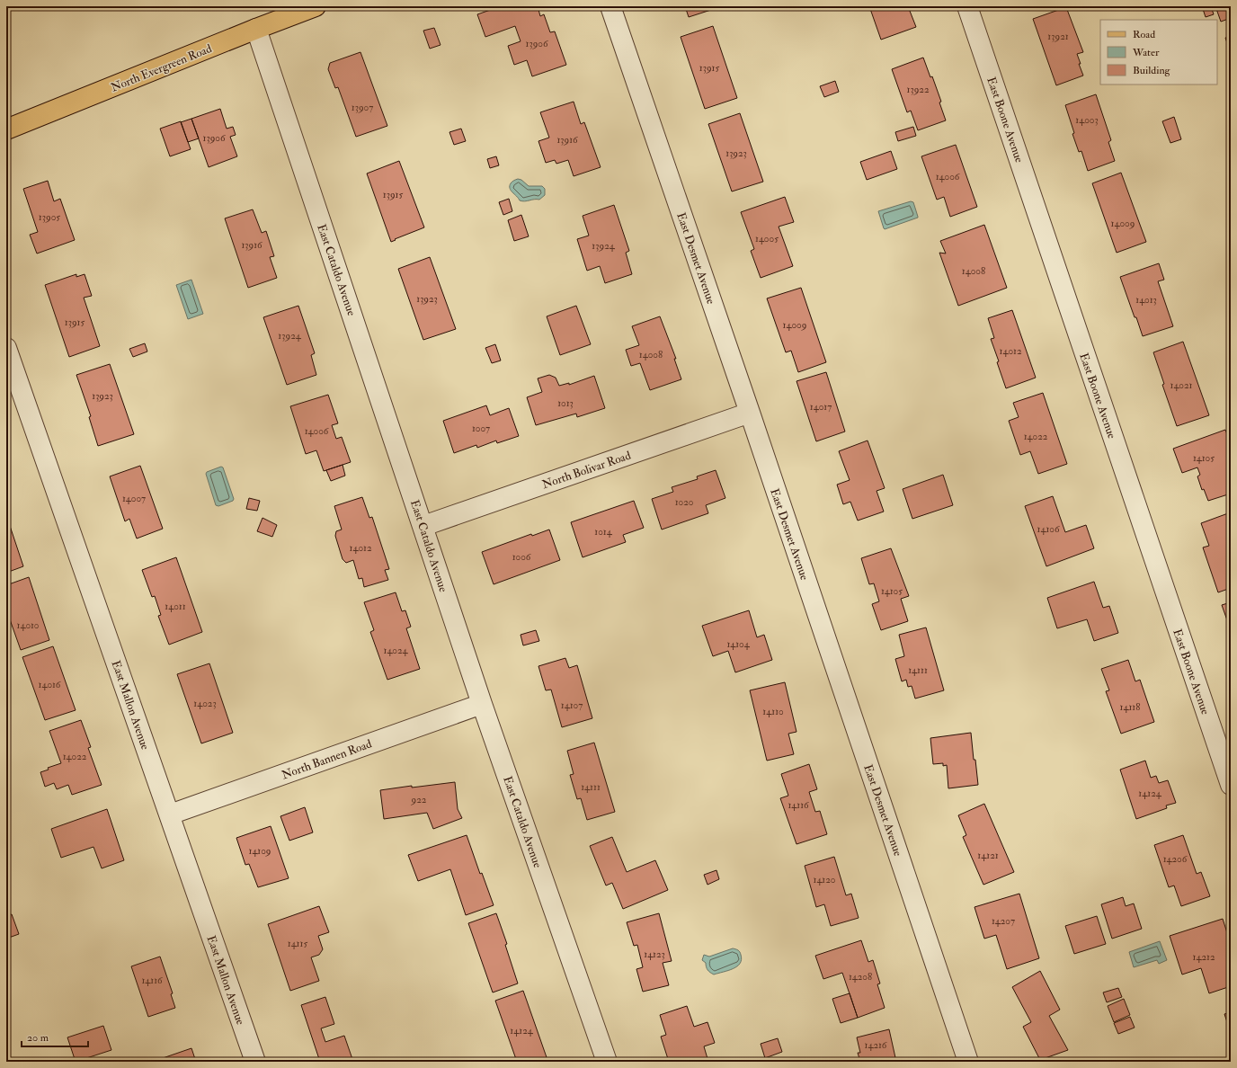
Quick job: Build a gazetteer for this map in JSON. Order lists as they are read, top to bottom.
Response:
{
  "streets": {
    "main road": ["North Evergreen Road"],
    "street": [
      "East Boone Avenue",
      "East Desmet Avenue",
      "East Cataldo Avenue",
      "North Bolivar Road",
      "East Mallon Avenue",
      "North Bannen Road"
    ]
  },
  "crossings": [
    ["North Evergreen Road", "East Cataldo Avenue"],
    ["East Desmet Avenue", "North Bolivar Road"],
    ["East Cataldo Avenue", "North Bolivar Road"],
    ["East Cataldo Avenue", "North Bannen Road"],
    ["East Mallon Avenue", "North Bannen Road"]
  ],
  "house_numbers": [
    "13921",
    "13906",
    "13915",
    "13922",
    "13907",
    "14003",
    "13906",
    "13916",
    "13923",
    "14006",
    "13915",
    "13905",
    "14009",
    "14005",
    "13916",
    "13924",
    "14008",
    "13923",
    "14013",
    "13915",
    "14009",
    "13924",
    "14012",
    "14008",
    "14021",
    "13923",
    "1013",
    "14017",
    "1007",
    "14006",
    "14022",
    "14105",
    "14007",
    "1020",
    "14106",
    "1014",
    "14012",
    "1006",
    "14105",
    "14011",
    "14010",
    "14104",
    "14024",
    "14111",
    "14016",
    "14023",
    "14107",
    "14118",
    "14110",
    "14022",
    "14111",
    "14124",
    "922",
    "14116",
    "14109",
    "14121",
    "14206",
    "14120",
    "14207",
    "14115",
    "14123",
    "14212",
    "14208",
    "14116",
    "14124",
    "14216"
  ],
  "legend": ["Road", "Water", "Building"],
  "scale_bar": "20 m"
}
